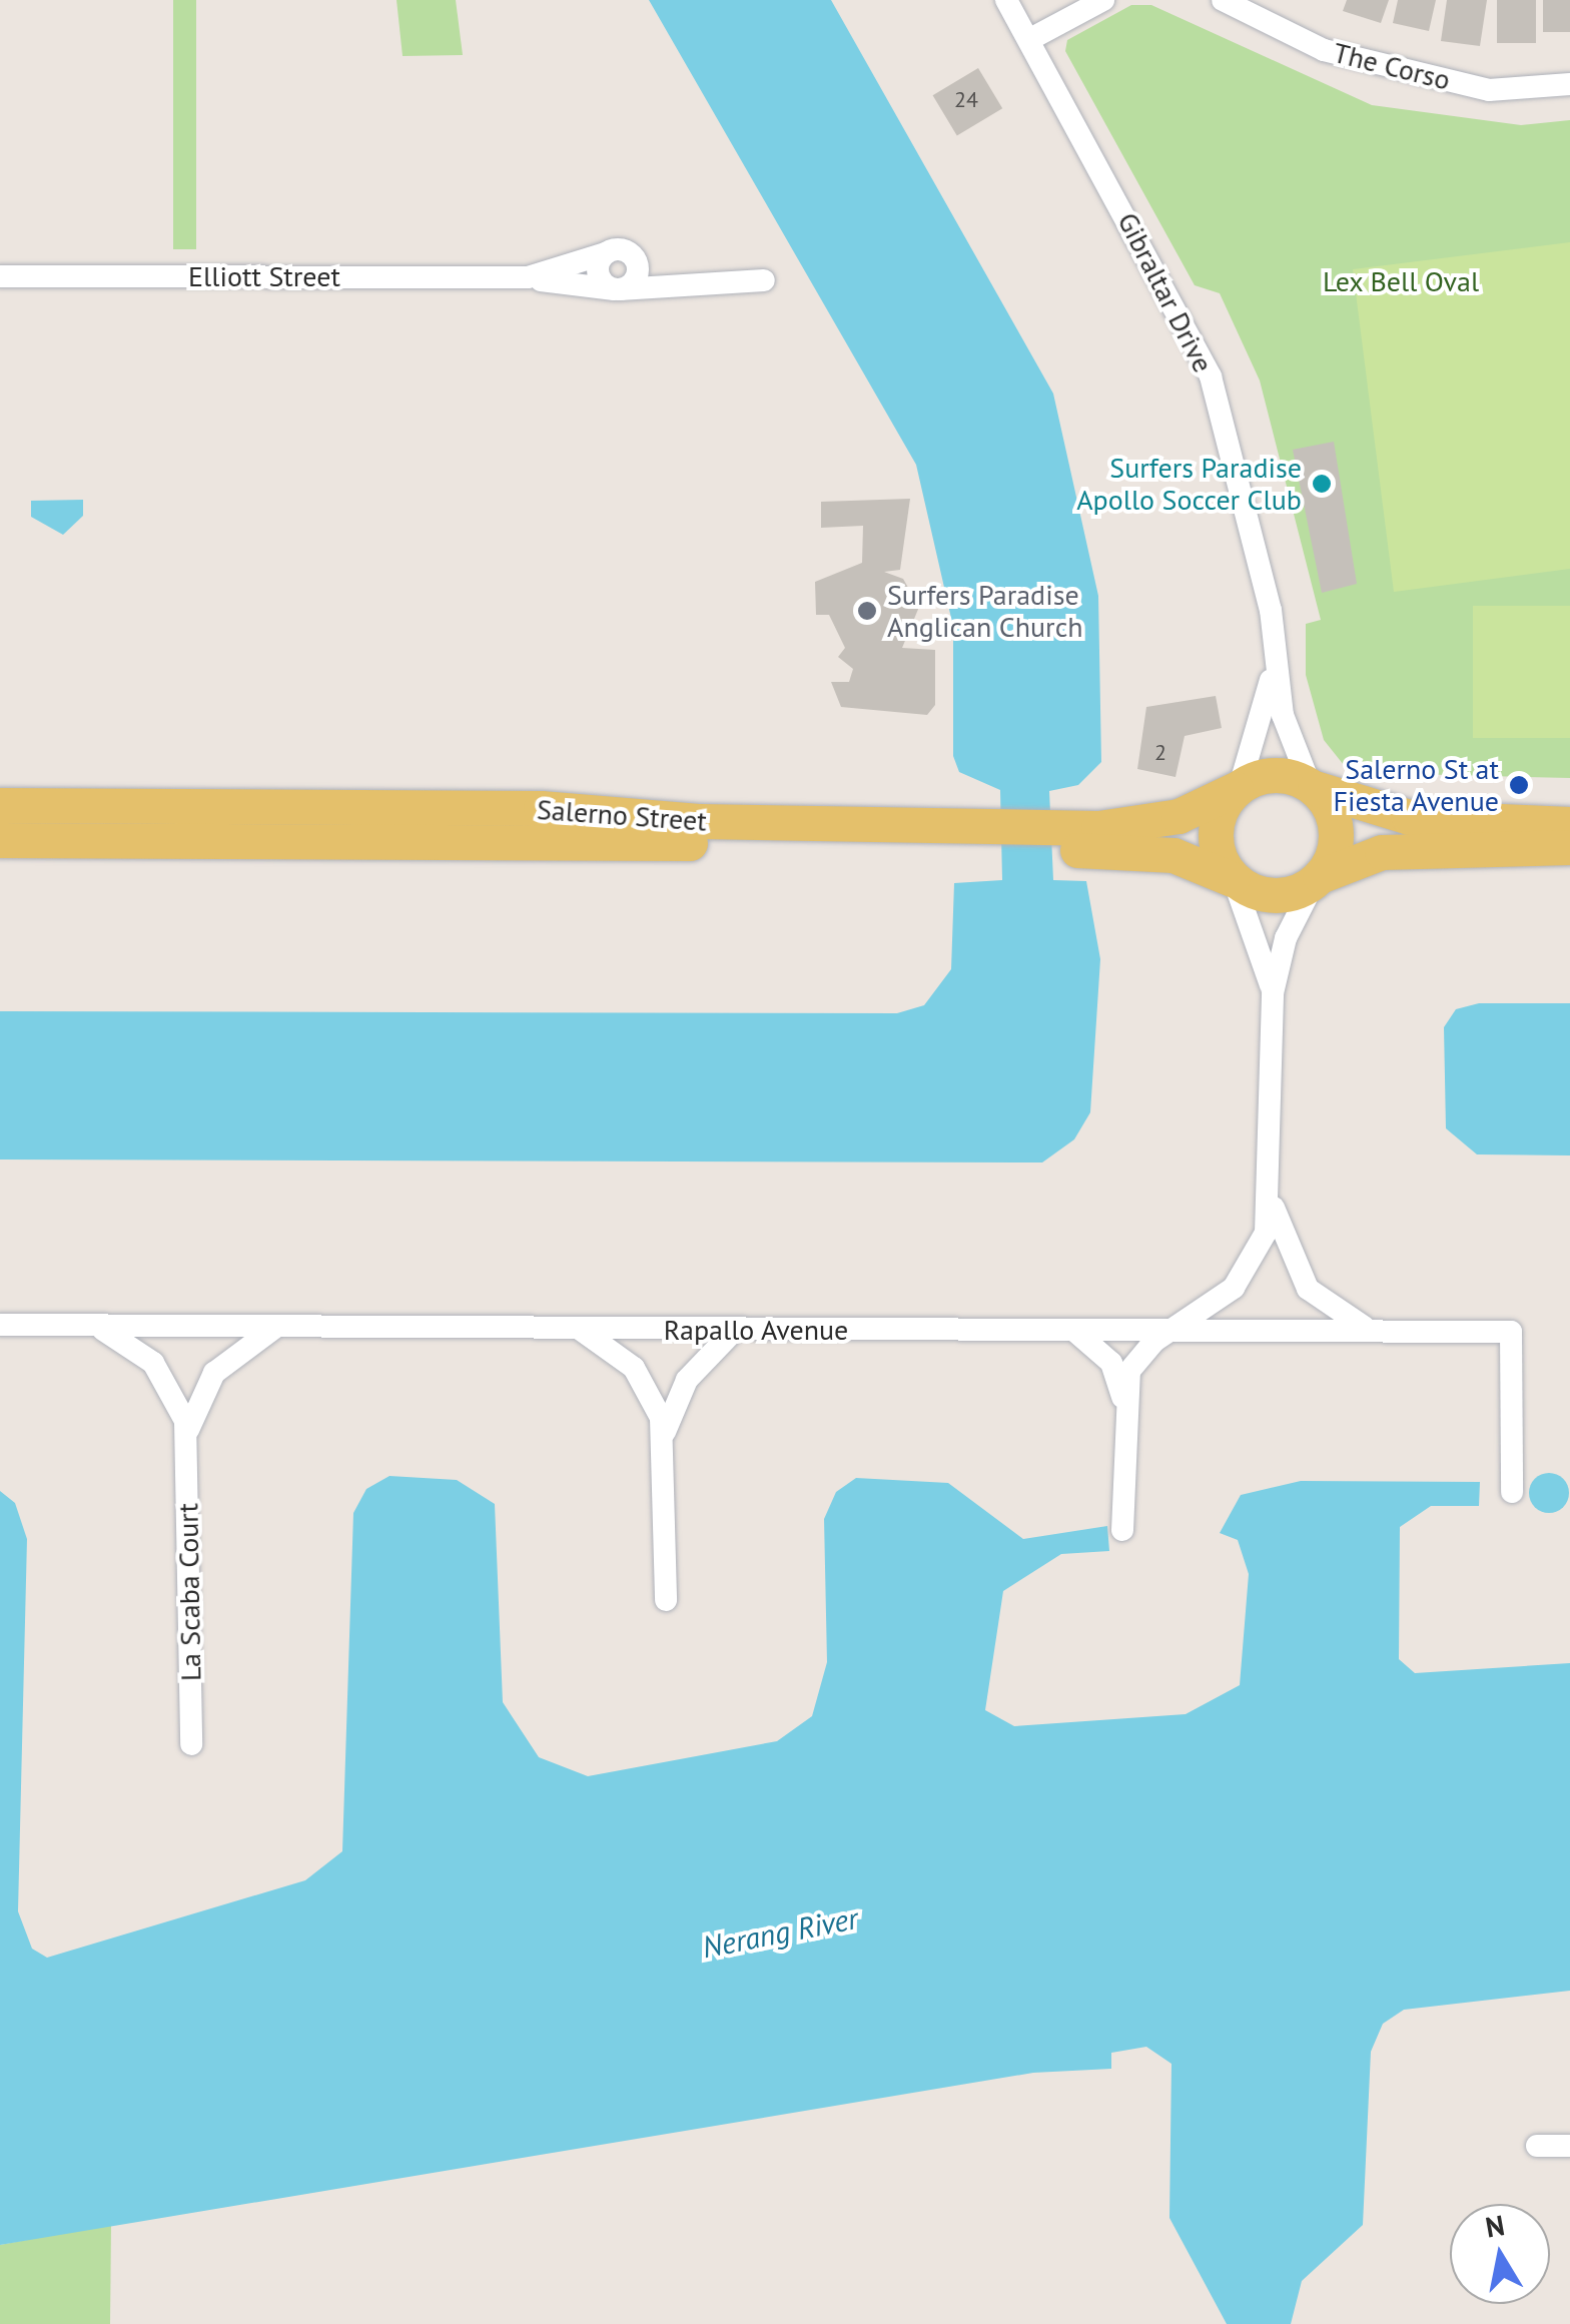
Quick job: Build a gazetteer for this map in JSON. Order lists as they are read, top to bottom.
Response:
{
  "streets": {
    "main road": ["Salerno Street"],
    "street": [
      "The Corso",
      "Elliott Street",
      "Gibraltar Drive",
      "Rapallo Avenue",
      "La Scaba Court"
    ]
  },
  "crossings": [
    ["Gibraltar Drive", "Salerno Street"],
    ["Rapallo Avenue", "La Scaba Court"]
  ],
  "water": ["Nerang River"],
  "parks": ["Lex Bell Oval"],
  "places": ["Surfers Paradise Apollo Soccer Club", "Surfers Paradise Anglican Church", "Salerno St at Fiesta Avenue"],
  "house_numbers": ["24", "2"],
  "north": "top"
}
